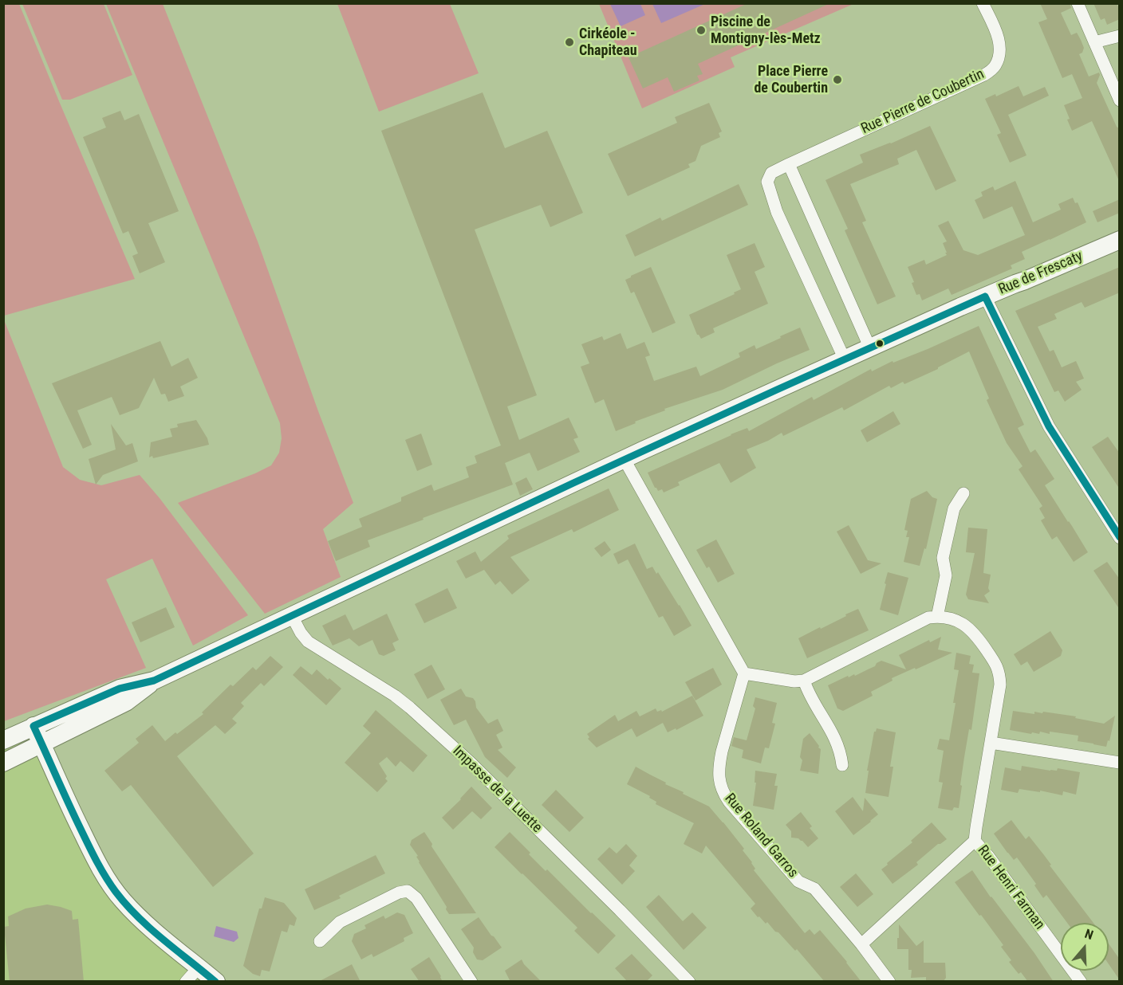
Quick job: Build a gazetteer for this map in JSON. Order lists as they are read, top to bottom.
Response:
{
  "streets": {
    "street": [
      "Rue Pierre de Coubertin",
      "Rue de Frescaty",
      "Impasse de la Luette",
      "Rue Roland Garros",
      "Rue Henri Farman"
    ]
  },
  "crossings": [
    ["Rue Pierre de Coubertin", "Rue de Frescaty"],
    ["Rue de Frescaty", "Impasse de la Luette"],
    ["Rue Roland Garros", "Rue Henri Farman"]
  ],
  "places": ["Piscine de Montigny-lès-Metz", "Cirkéole - Chapiteau", "Place Pierre de Coubertin"],
  "north": "top"
}
